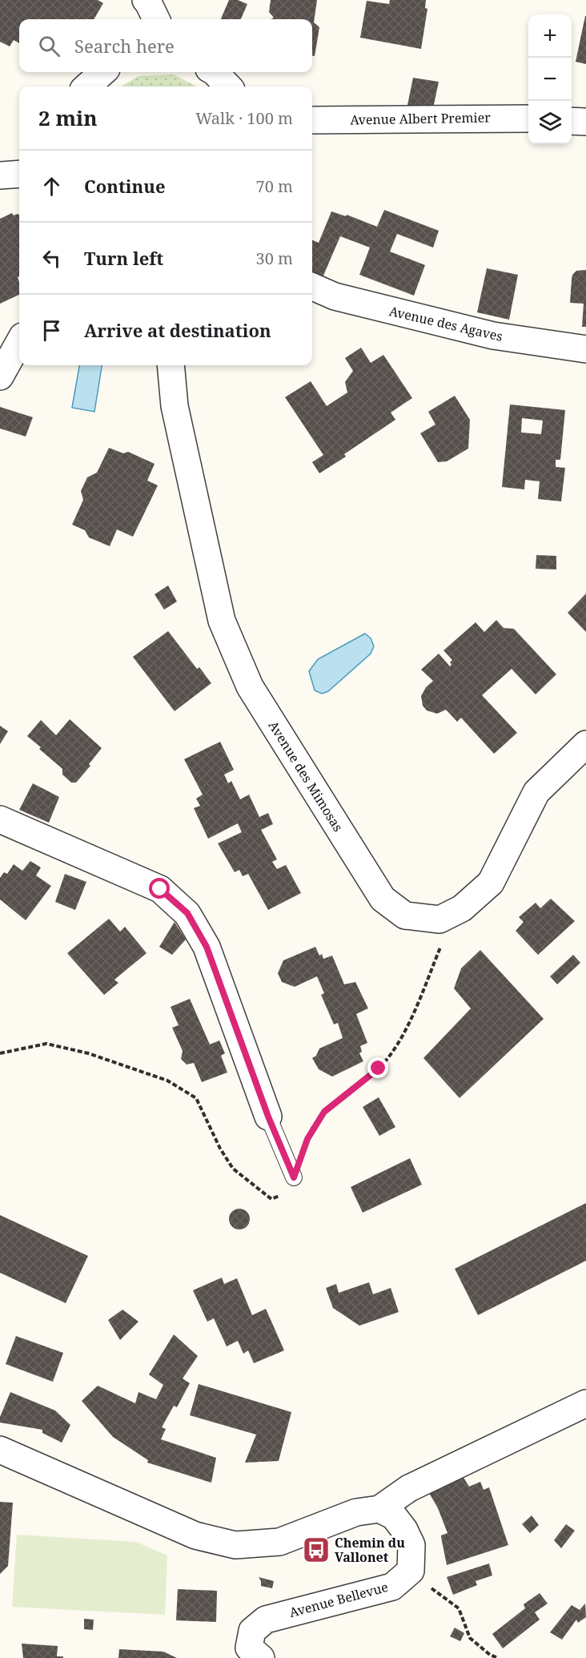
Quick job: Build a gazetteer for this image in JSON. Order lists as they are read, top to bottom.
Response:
{
  "streets": {
    "street": [
      "Avenue Albert Premier",
      "Avenue des Agaves",
      "Avenue des Mimosas",
      "Avenue Bellevue"
    ]
  },
  "places": {
    "bus stop": ["Chemin du Vallonet"]
  },
  "page": {
    "map_buttons": ["+", "−"],
    "search": "Search here",
    "heading": ["2 min", "Walk · 100 m"],
    "list": [
      ["Continue", "70 m"],
      ["Turn left", "30 m"],
      "Arrive at destination"
    ]
  }
}
